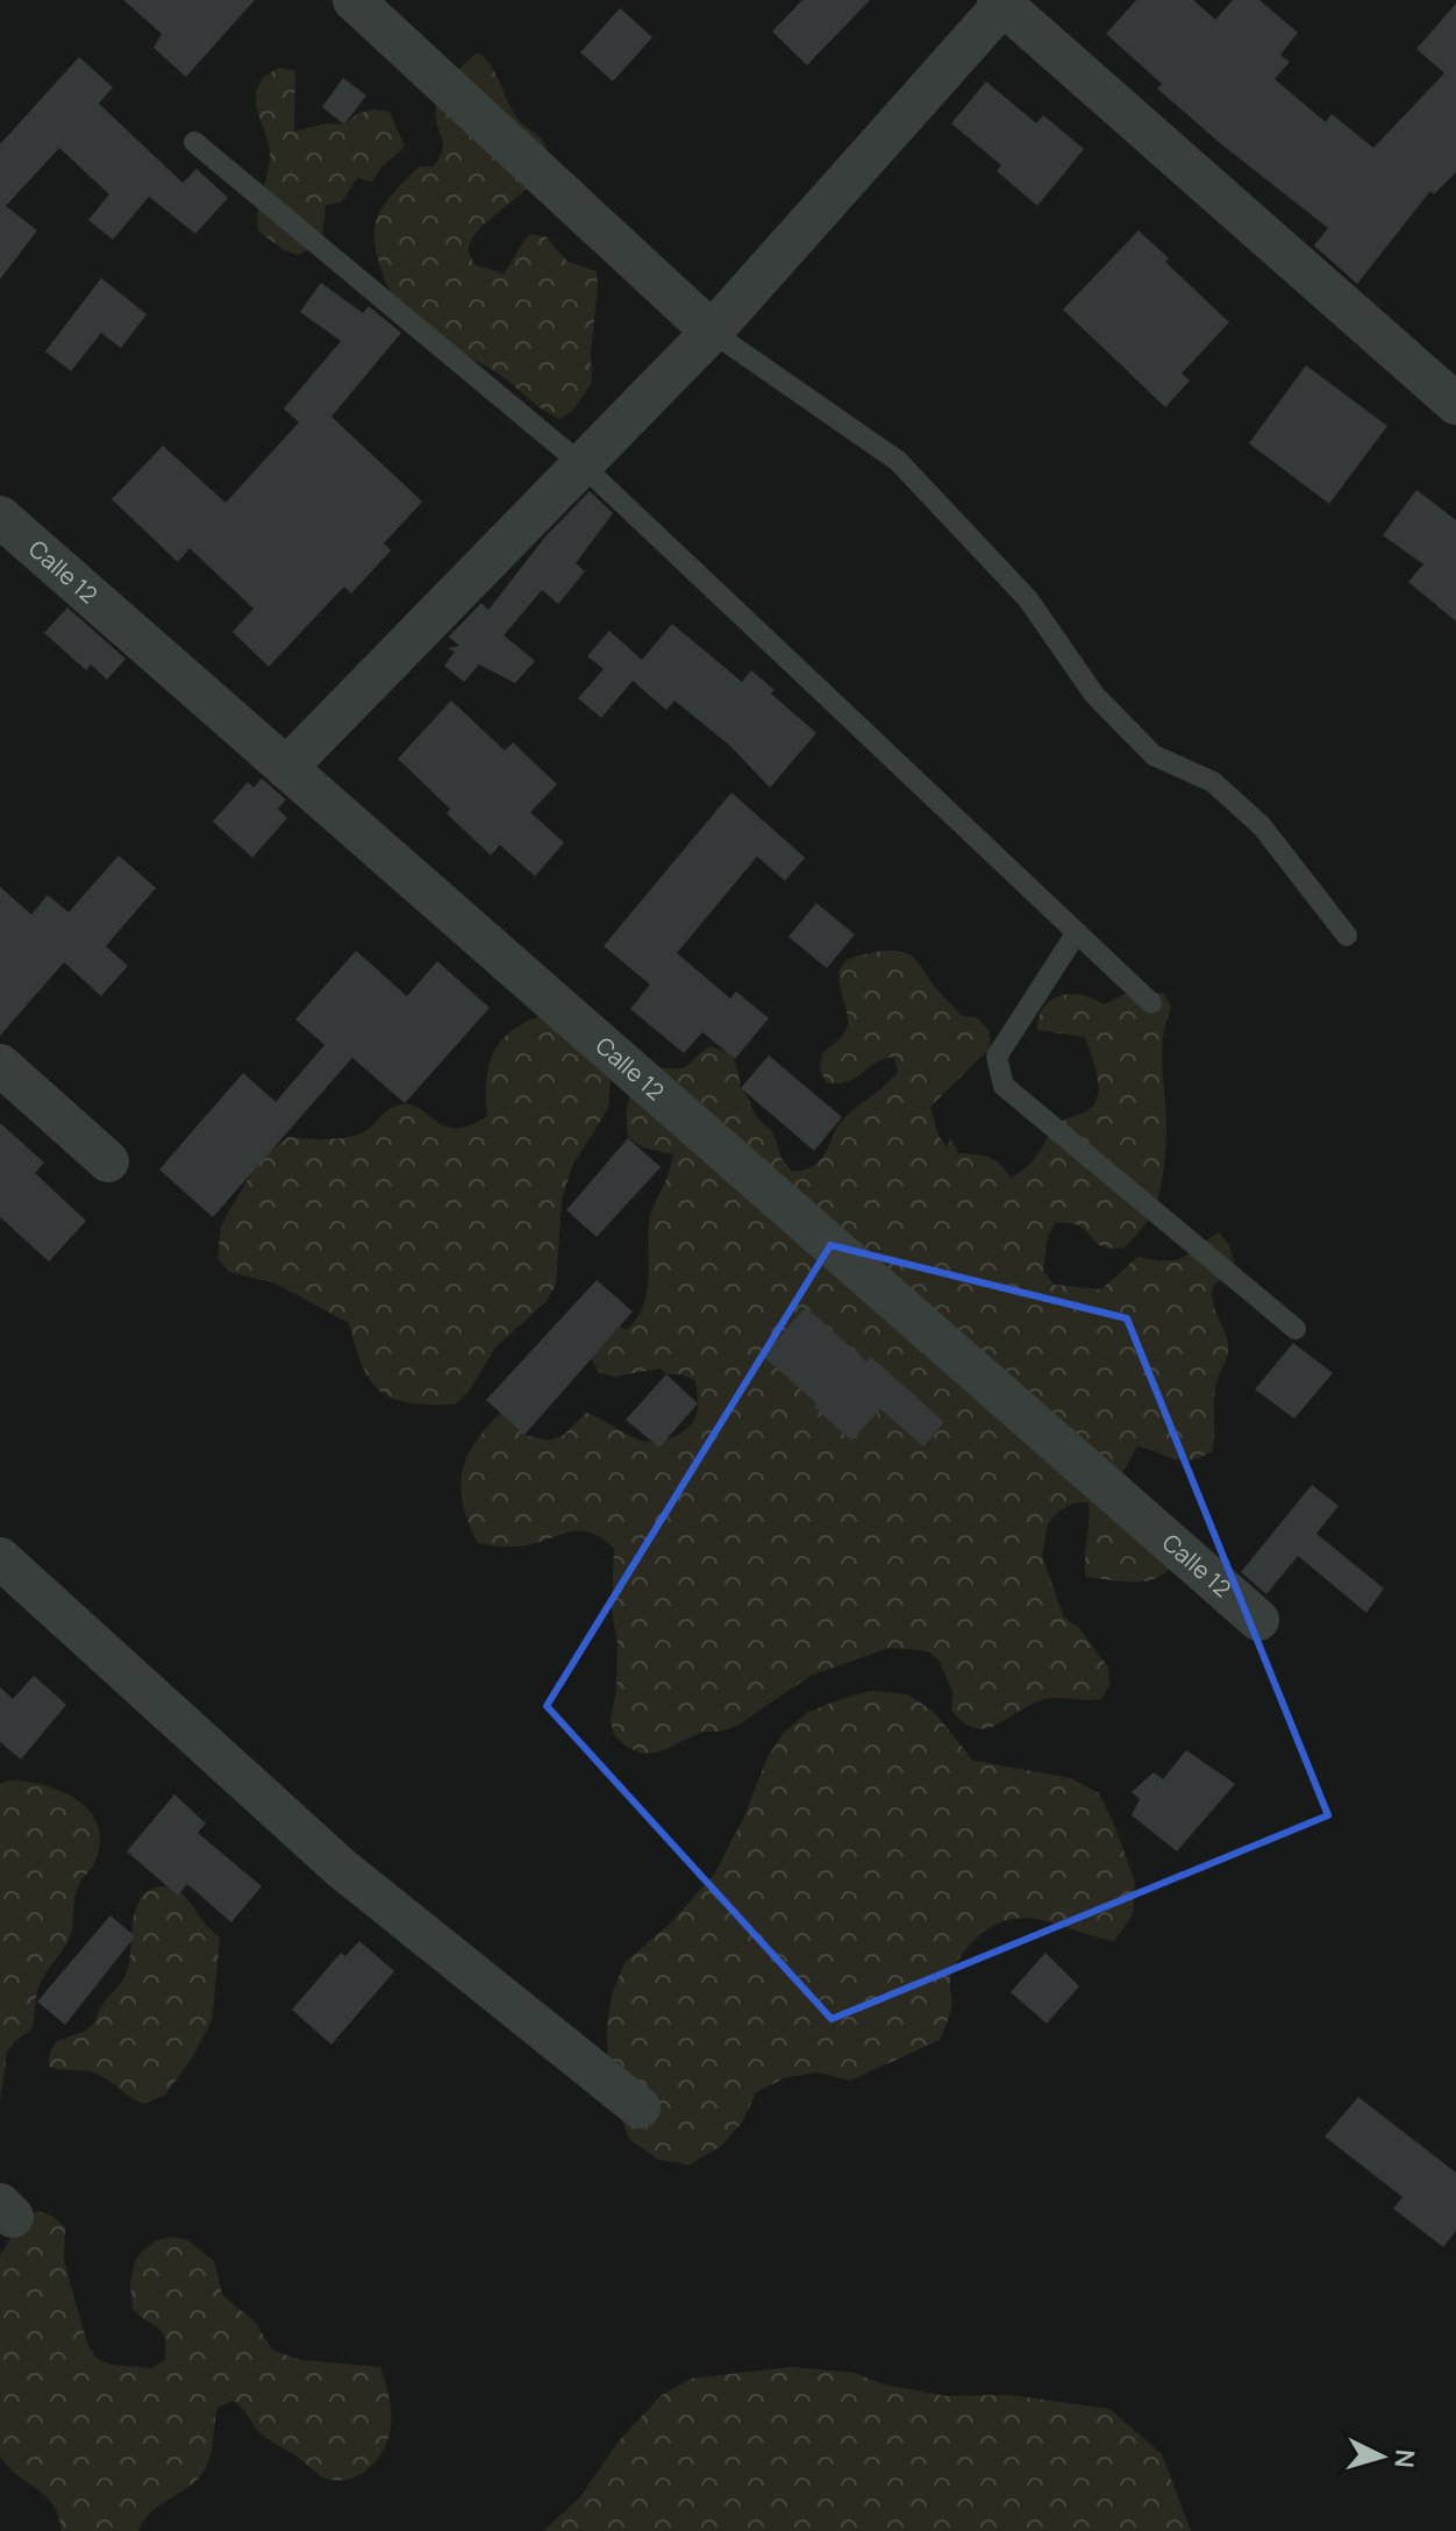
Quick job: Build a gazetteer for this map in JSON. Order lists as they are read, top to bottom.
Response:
{
  "streets": {
    "street": ["Calle 12"]
  },
  "north": "right"
}
